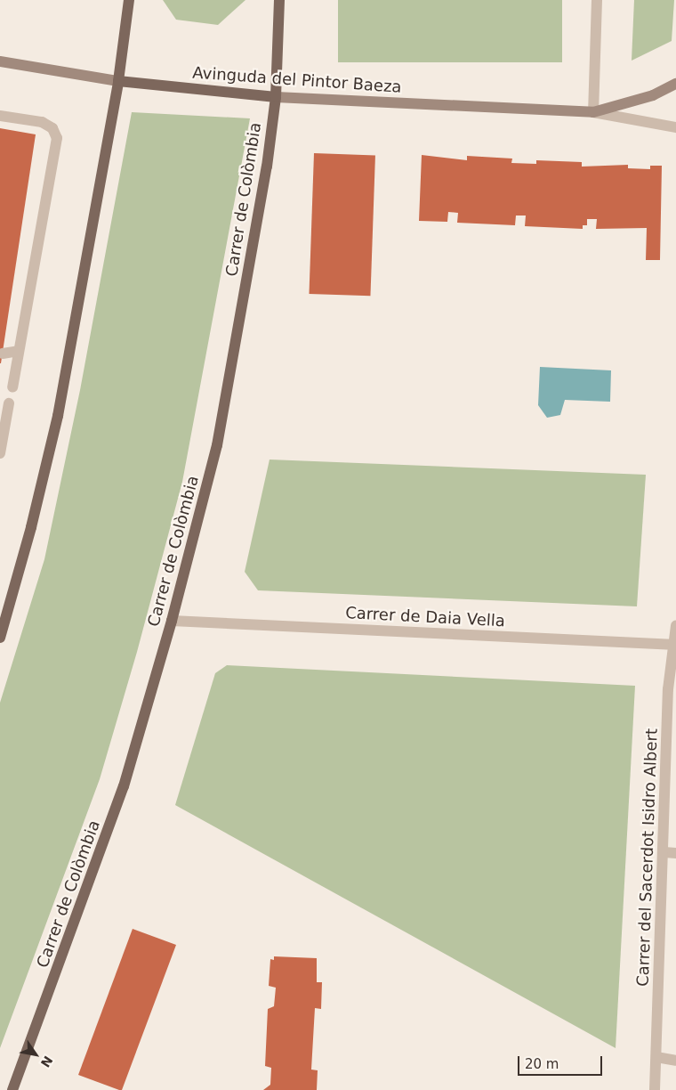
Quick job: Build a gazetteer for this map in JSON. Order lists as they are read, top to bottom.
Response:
{
  "streets": {
    "main road": ["Avinguda del Pintor Baeza", "Carrer de Colòmbia"],
    "street": ["Carrer de Daia Vella", "Carrer del Sacerdot Isidro Albert"]
  },
  "crossings": [
    ["Avinguda del Pintor Baeza", "Carrer de Colòmbia"],
    ["Carrer de Colòmbia", "Carrer de Daia Vella"],
    ["Carrer de Daia Vella", "Carrer del Sacerdot Isidro Albert"]
  ],
  "scale_bar": "20 m",
  "north": "bottom right"
}
